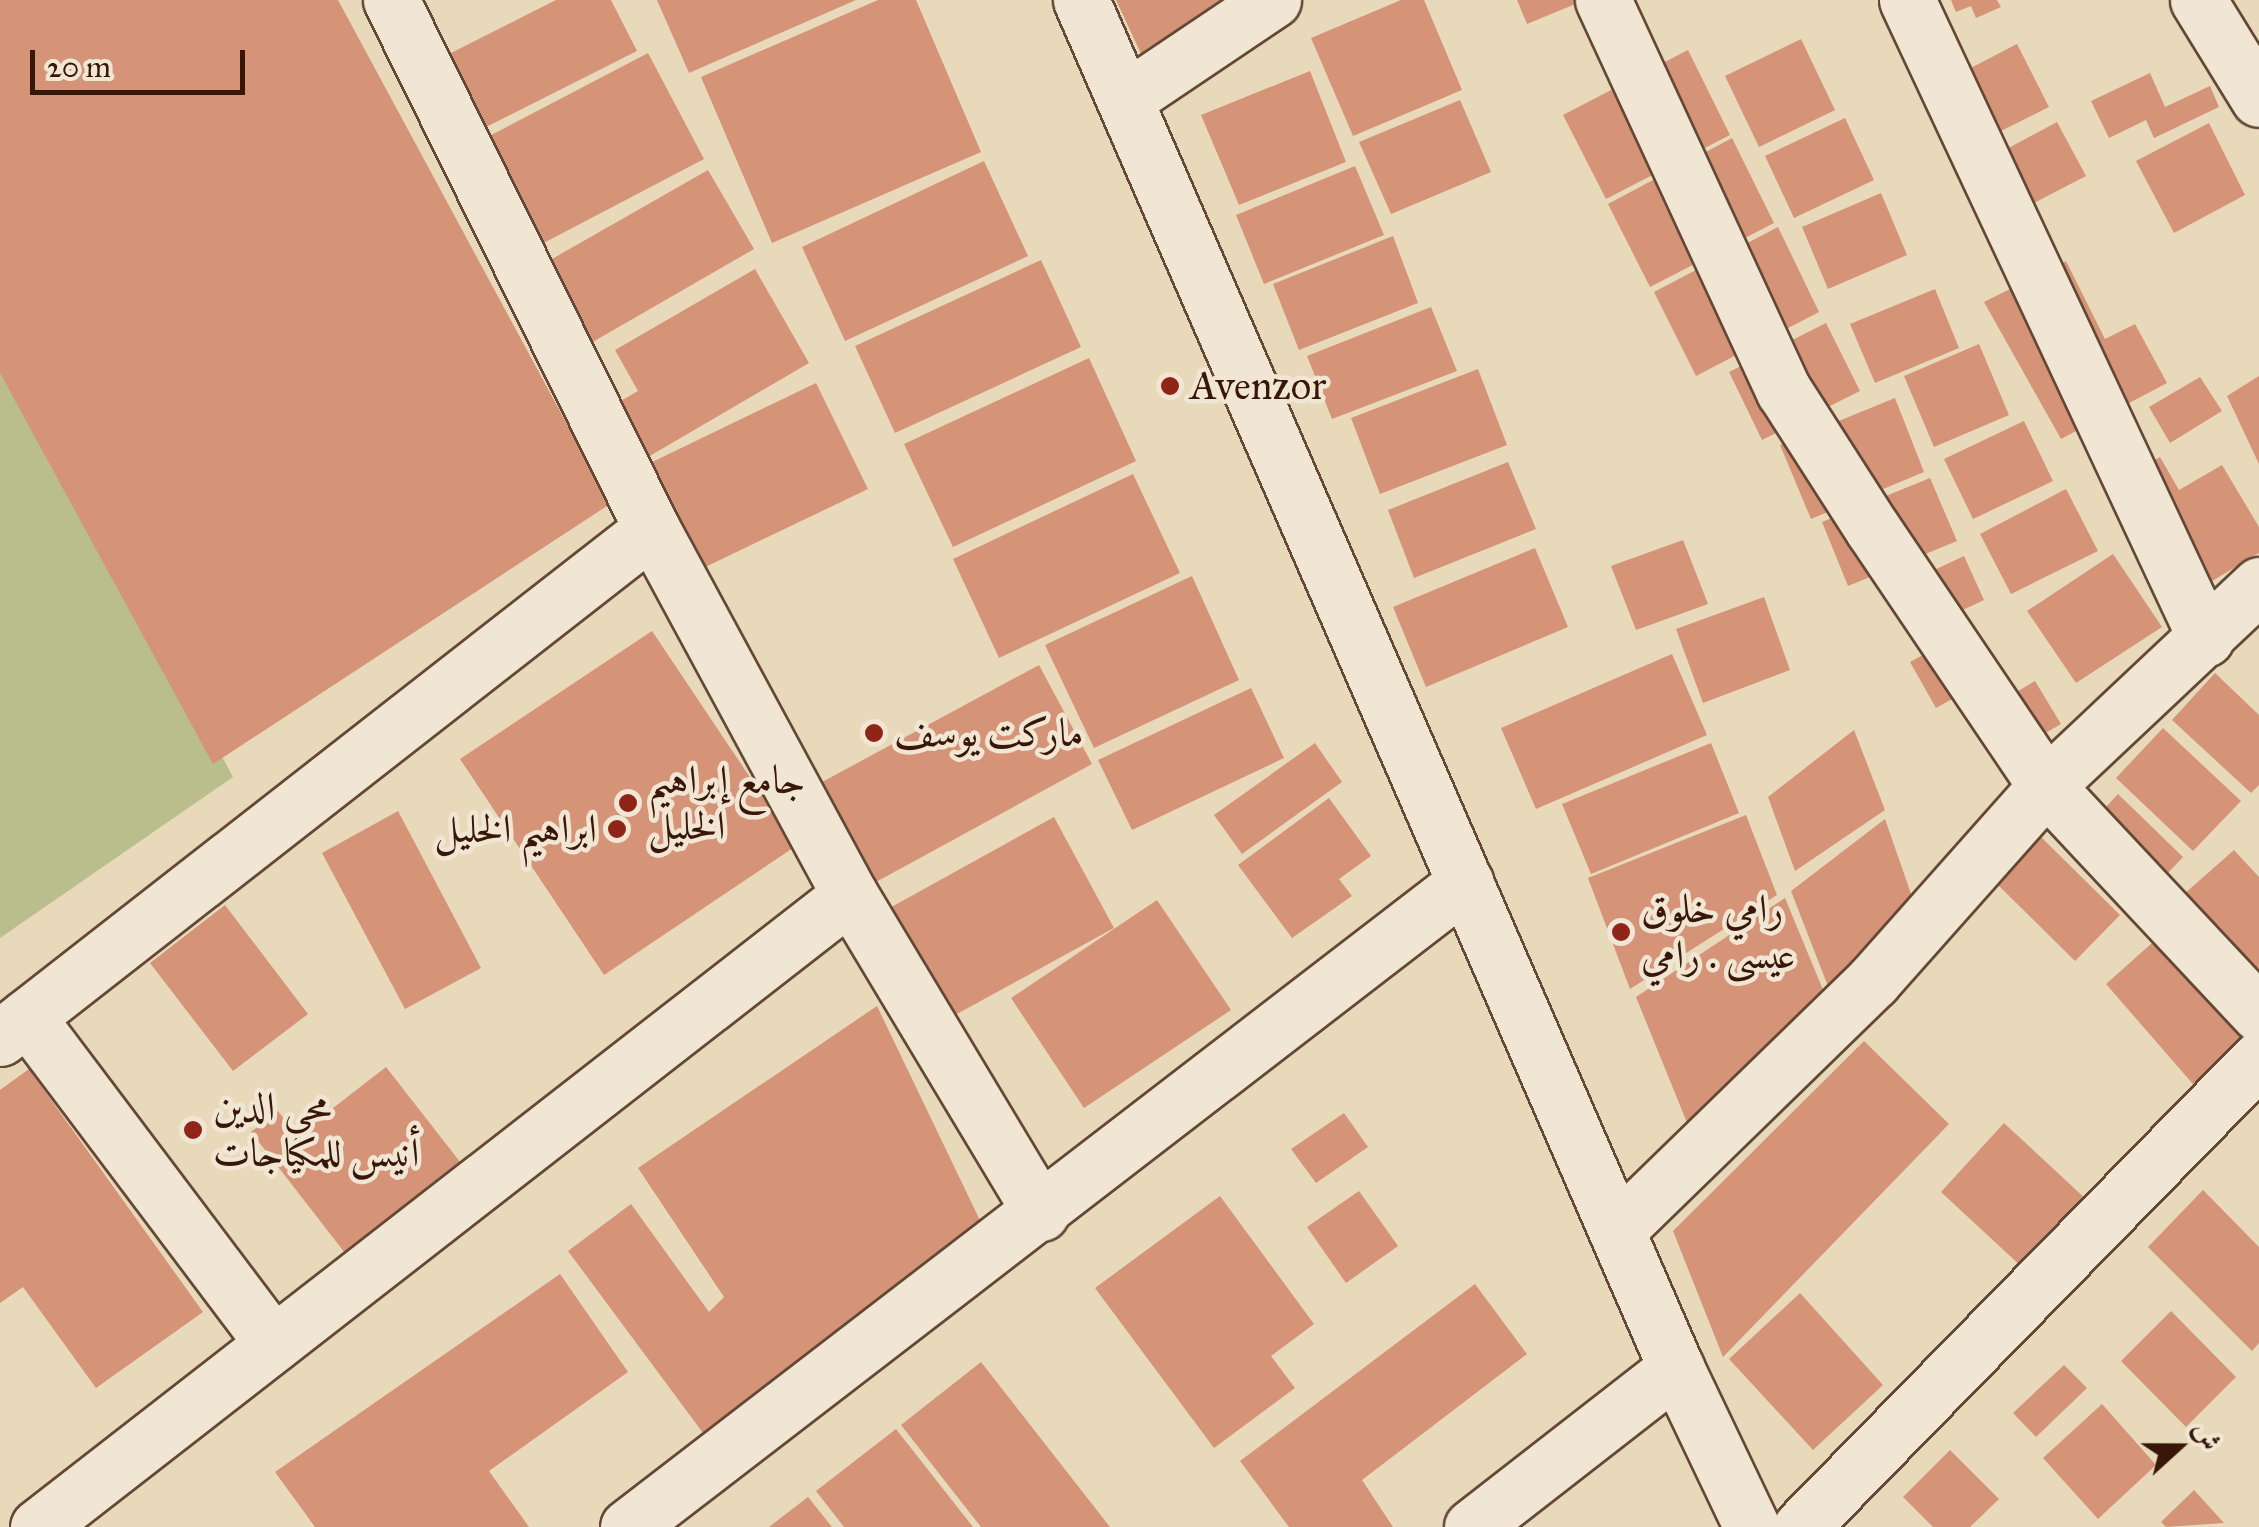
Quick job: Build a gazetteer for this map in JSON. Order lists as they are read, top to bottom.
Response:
{
  "places": [
    "Avenzor",
    "ماركت يوسف",
    "جامع إبراهيم الخليل",
    "ابراهيم الخليل",
    "رامي خلوق عيسى . رامي",
    "محي الدين أنيس للمكياجات"
  ],
  "scale_bar": "20 m",
  "north": "right"
}
